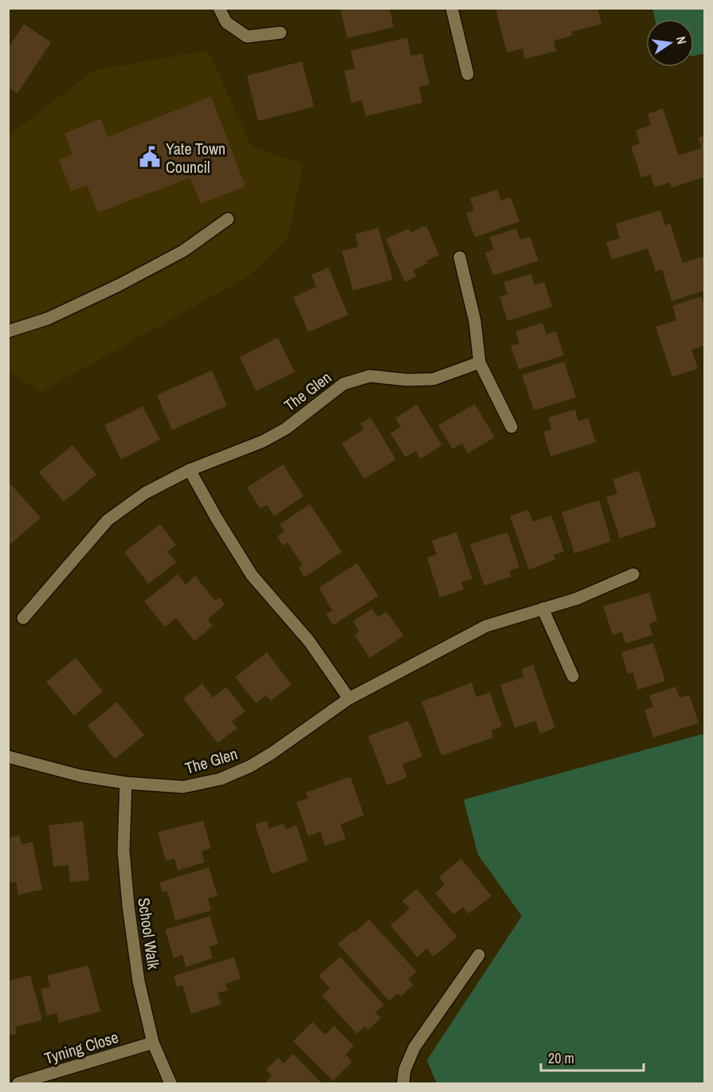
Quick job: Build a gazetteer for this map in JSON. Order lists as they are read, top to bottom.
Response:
{
  "streets": {
    "street": ["The Glen", "School Walk", "Tyning Close"]
  },
  "crossings": [
    ["The Glen", "School Walk"],
    ["School Walk", "Tyning Close"]
  ],
  "places": {
    "public building": ["Yate Town Council"]
  },
  "scale_bar": "20 m",
  "north": "right"
}
